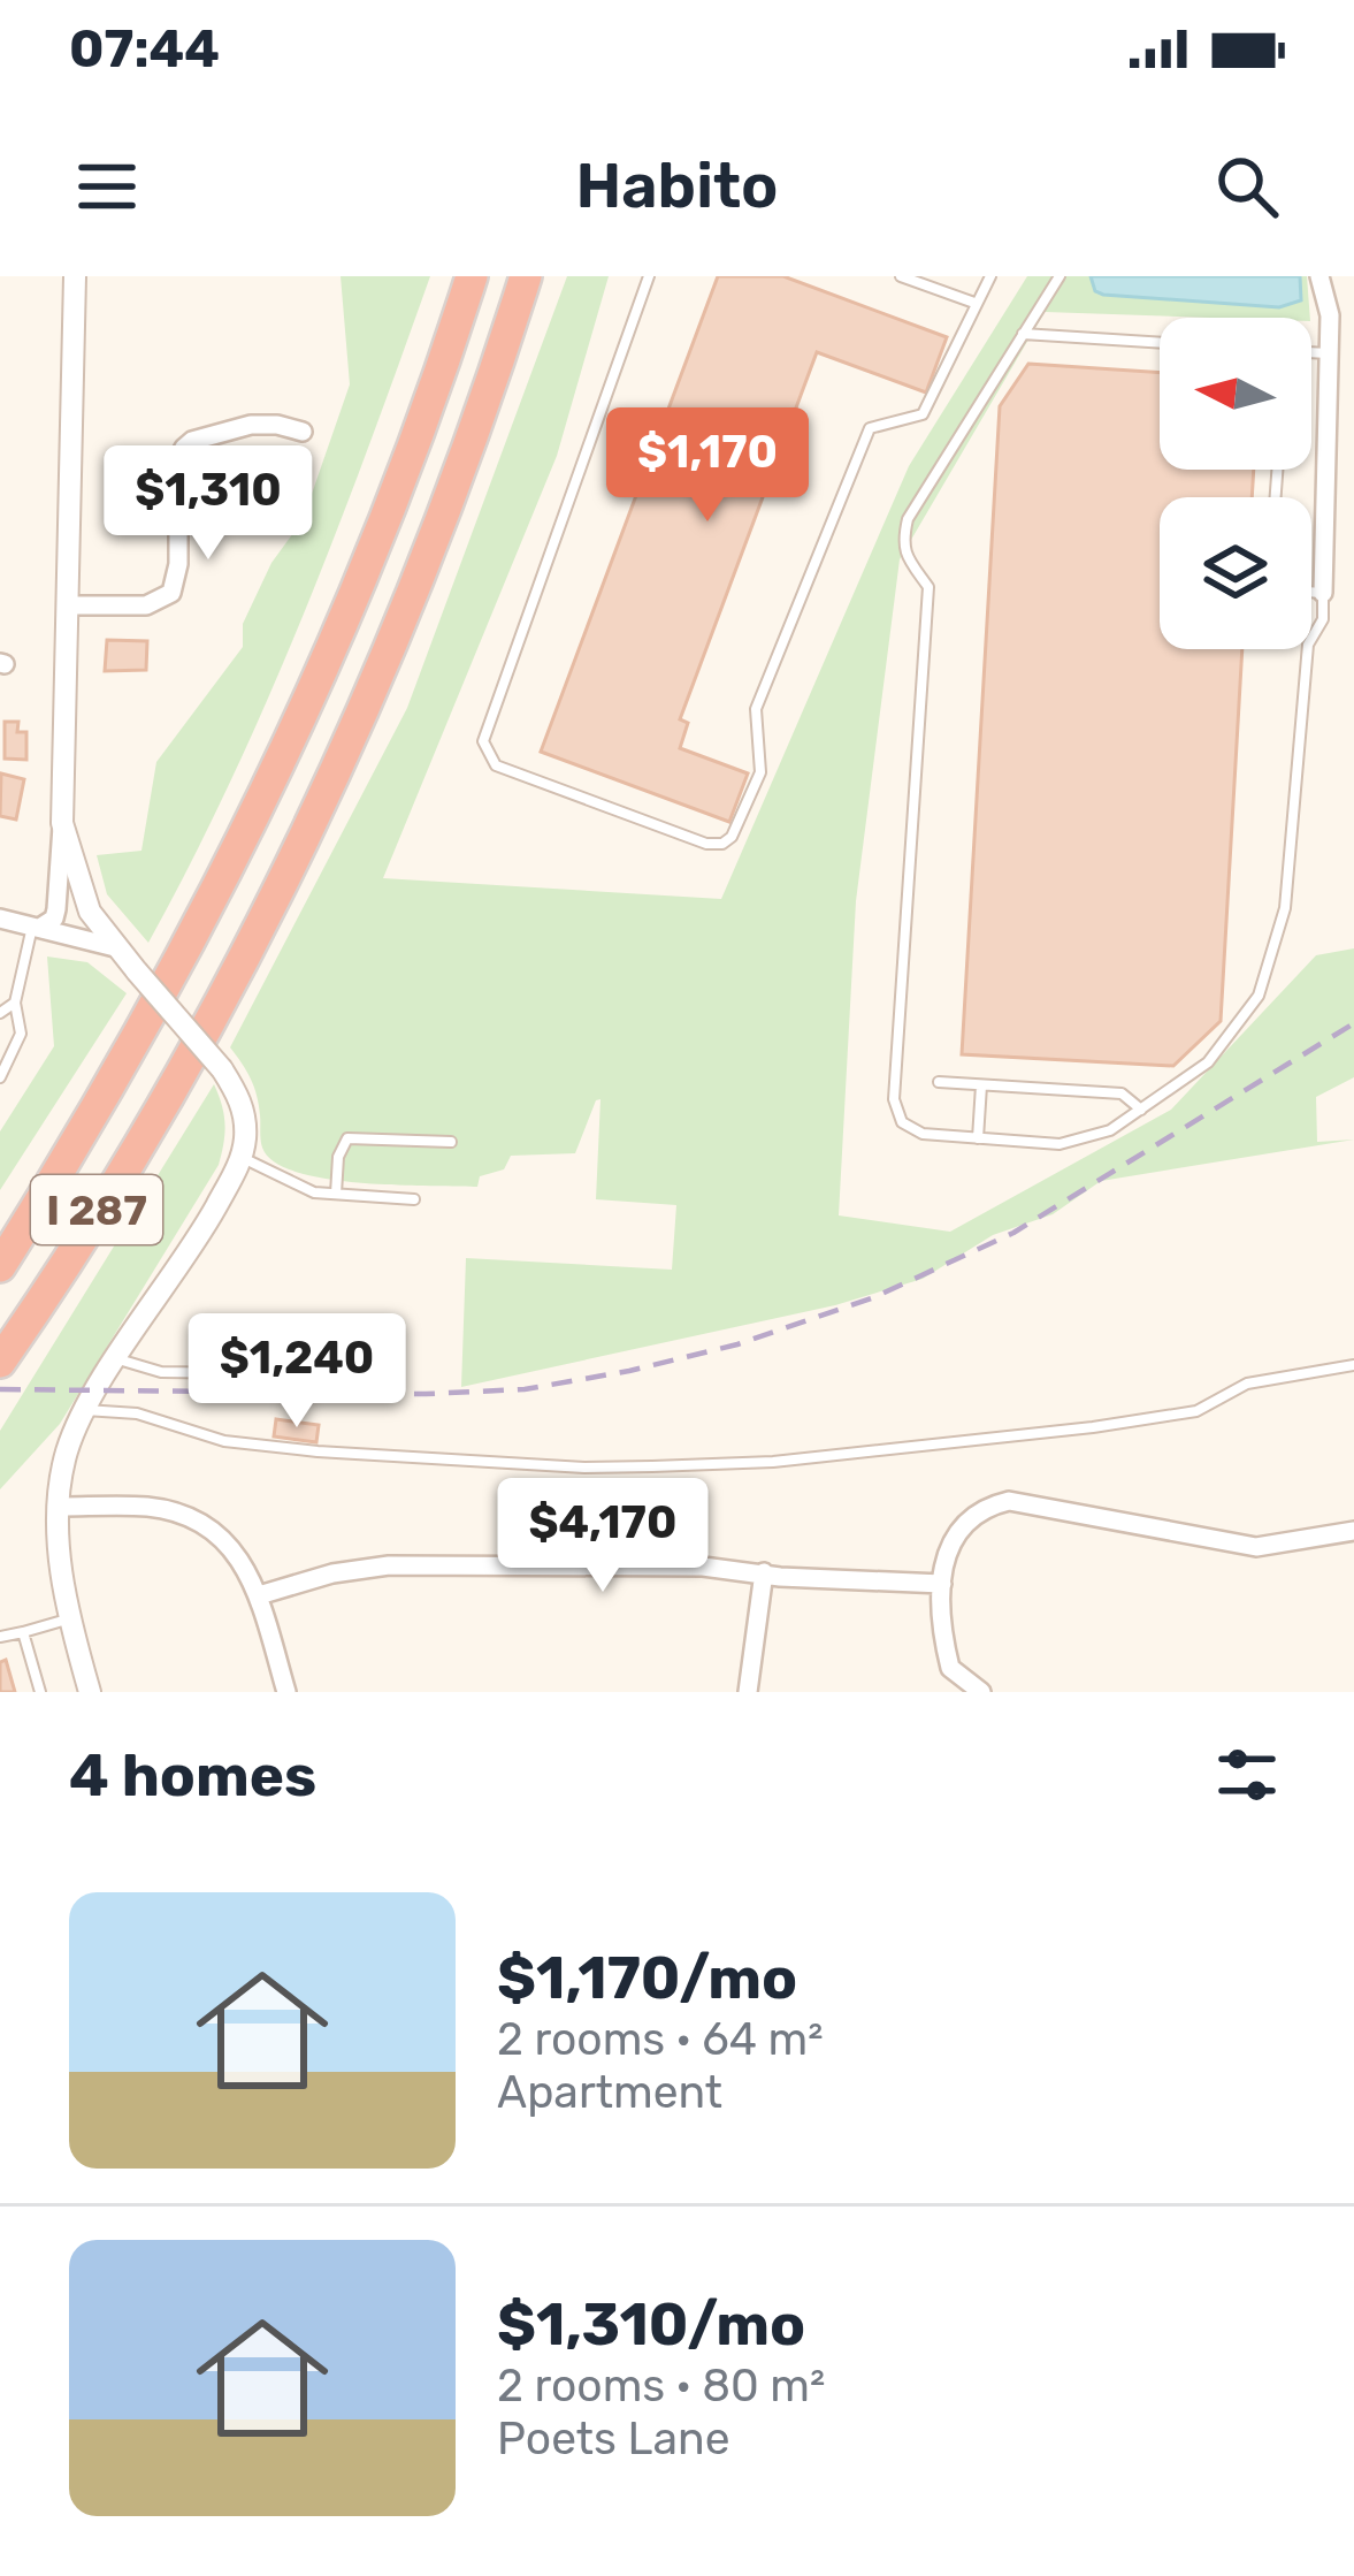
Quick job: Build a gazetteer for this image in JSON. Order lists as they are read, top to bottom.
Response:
{
  "streets": {
    "highway": ["I 287"]
  },
  "north": "left",
  "page": {
    "status": "07:44",
    "header": "Habito",
    "price": [
      "$1,170",
      "$1,310",
      "$1,240",
      "$4,170"
    ],
    "heading": "4 homes",
    "list": [
      {
        "name": "$1,170/mo",
        "note": "2 rooms · 64 m² · Apartment"
      },
      {
        "name": "$1,310/mo",
        "note": "2 rooms · 80 m² · Poets Lane"
      }
    ]
  }
}
